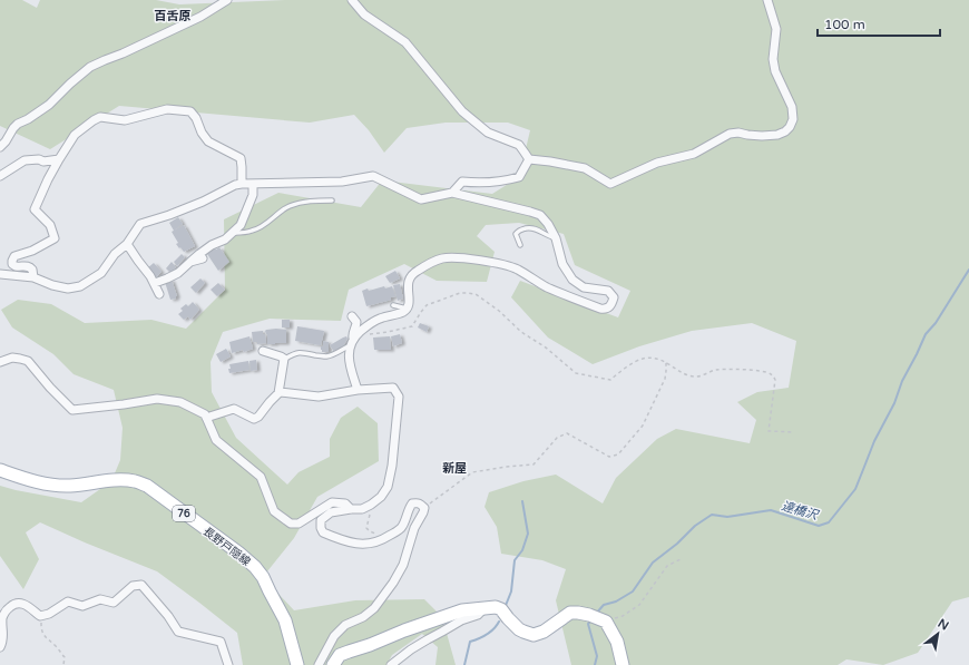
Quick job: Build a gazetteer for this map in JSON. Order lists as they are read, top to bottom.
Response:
{
  "streets": {
    "main road": ["76", "長野戸隠線"]
  },
  "districts": ["百舌原", "新屋"],
  "water": ["達橋沢"],
  "scale_bar": "100 m",
  "north": "top right"
}
